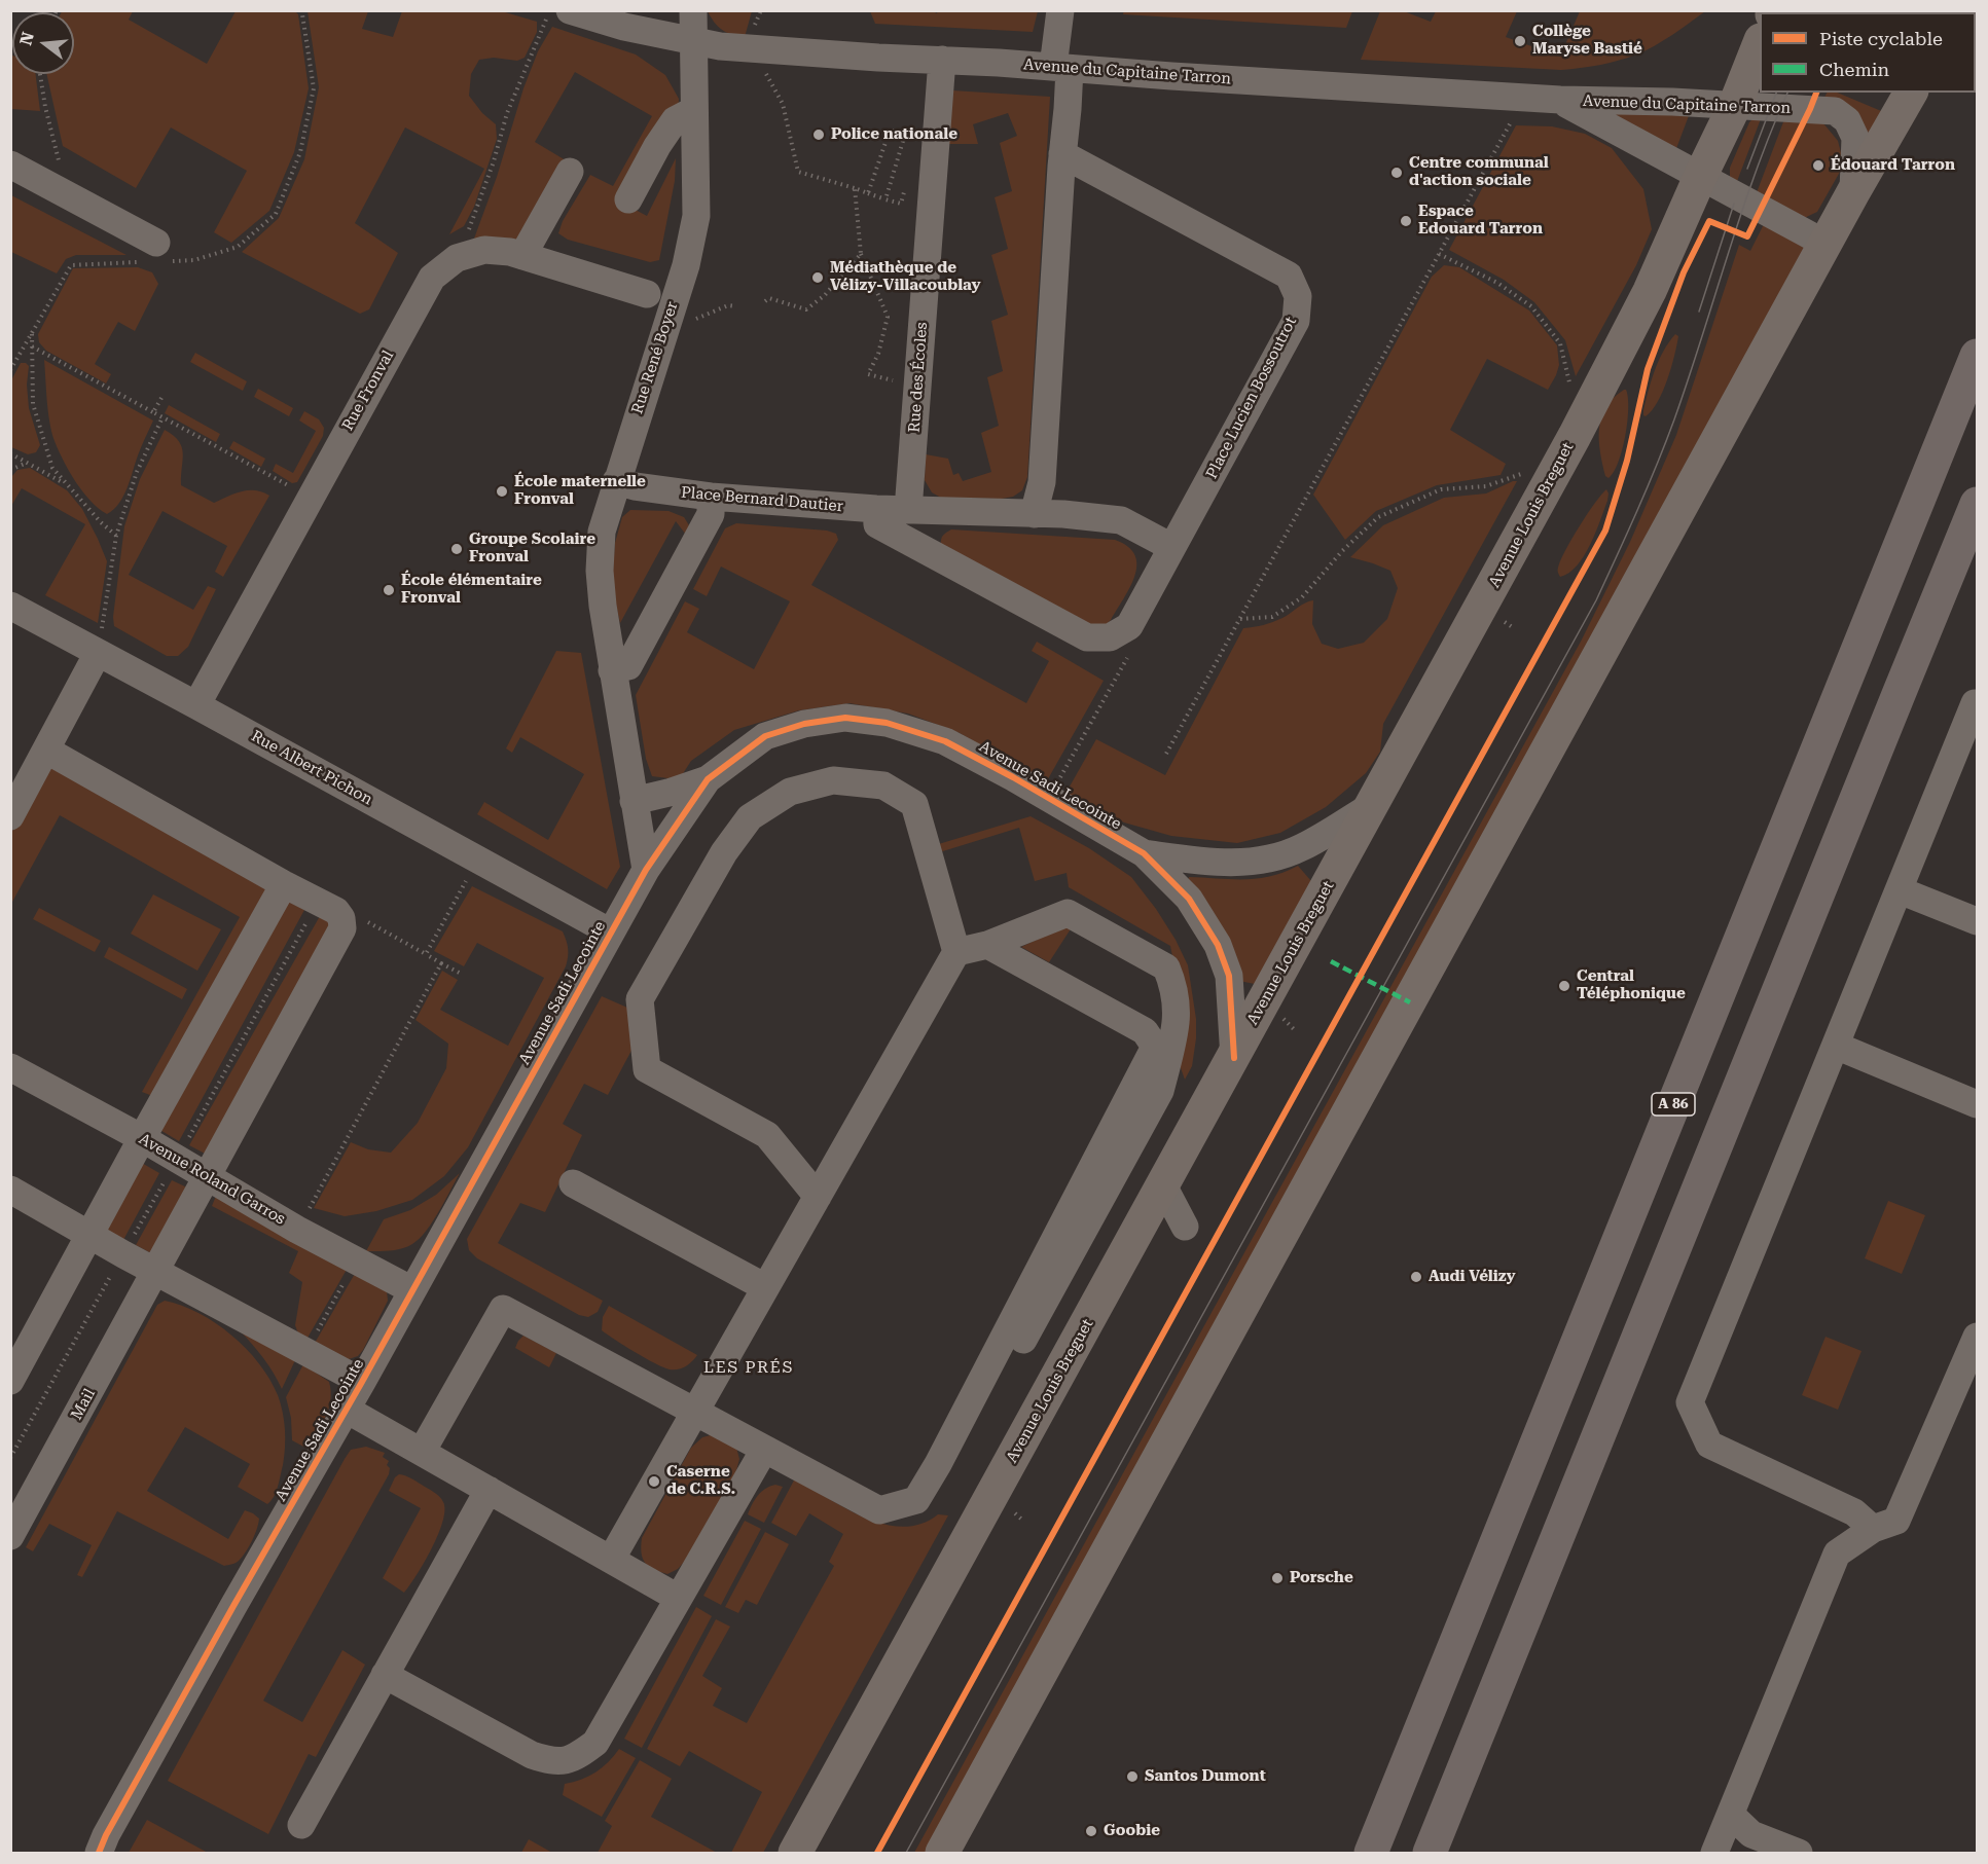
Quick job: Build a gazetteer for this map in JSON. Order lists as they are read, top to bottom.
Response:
{
  "streets": {
    "highway": ["A 86"],
    "main road": ["Avenue Louis Breguet"],
    "street": [
      "Avenue du Capitaine Tarron",
      "Rue René Boyer",
      "Rue des Écoles",
      "Rue Fronval",
      "Place Lucien Bossoutrot",
      "Place Bernard Dautier",
      "Rue Albert Pichon",
      "Avenue Sadi Lecointe",
      "Avenue Roland Garros",
      "Mail"
    ]
  },
  "crossings": [
    ["Avenue du Capitaine Tarron", "Rue René Boyer"],
    ["Avenue du Capitaine Tarron", "Rue des Écoles"],
    ["Avenue du Capitaine Tarron", "Avenue Louis Breguet"],
    ["Rue René Boyer", "Place Bernard Dautier"],
    ["Rue René Boyer", "Avenue Sadi Lecointe"],
    ["Rue des Écoles", "Place Bernard Dautier"],
    ["Rue Fronval", "Rue Albert Pichon"],
    ["Avenue Louis Breguet", "Avenue Sadi Lecointe"],
    ["Rue Albert Pichon", "Avenue Sadi Lecointe"],
    ["Avenue Sadi Lecointe", "Avenue Roland Garros"],
    ["Avenue Roland Garros", "Mail"]
  ],
  "districts": ["LES PRÉS"],
  "places": [
    "Collège Maryse Bastié",
    "Police nationale",
    "Édouard Tarron",
    "Centre communal d'action sociale",
    "Espace Edouard Tarron",
    "Médiathèque de Vélizy-Villacoublay",
    "École maternelle Fronval",
    "Groupe Scolaire Fronval",
    "École élémentaire Fronval",
    "Central Téléphonique",
    "Audi Vélizy",
    "Caserne de C.R.S.",
    "Porsche",
    "Santos Dumont",
    "Goobie"
  ],
  "legend": ["Piste cyclable", "Chemin"],
  "north": "left"
}
